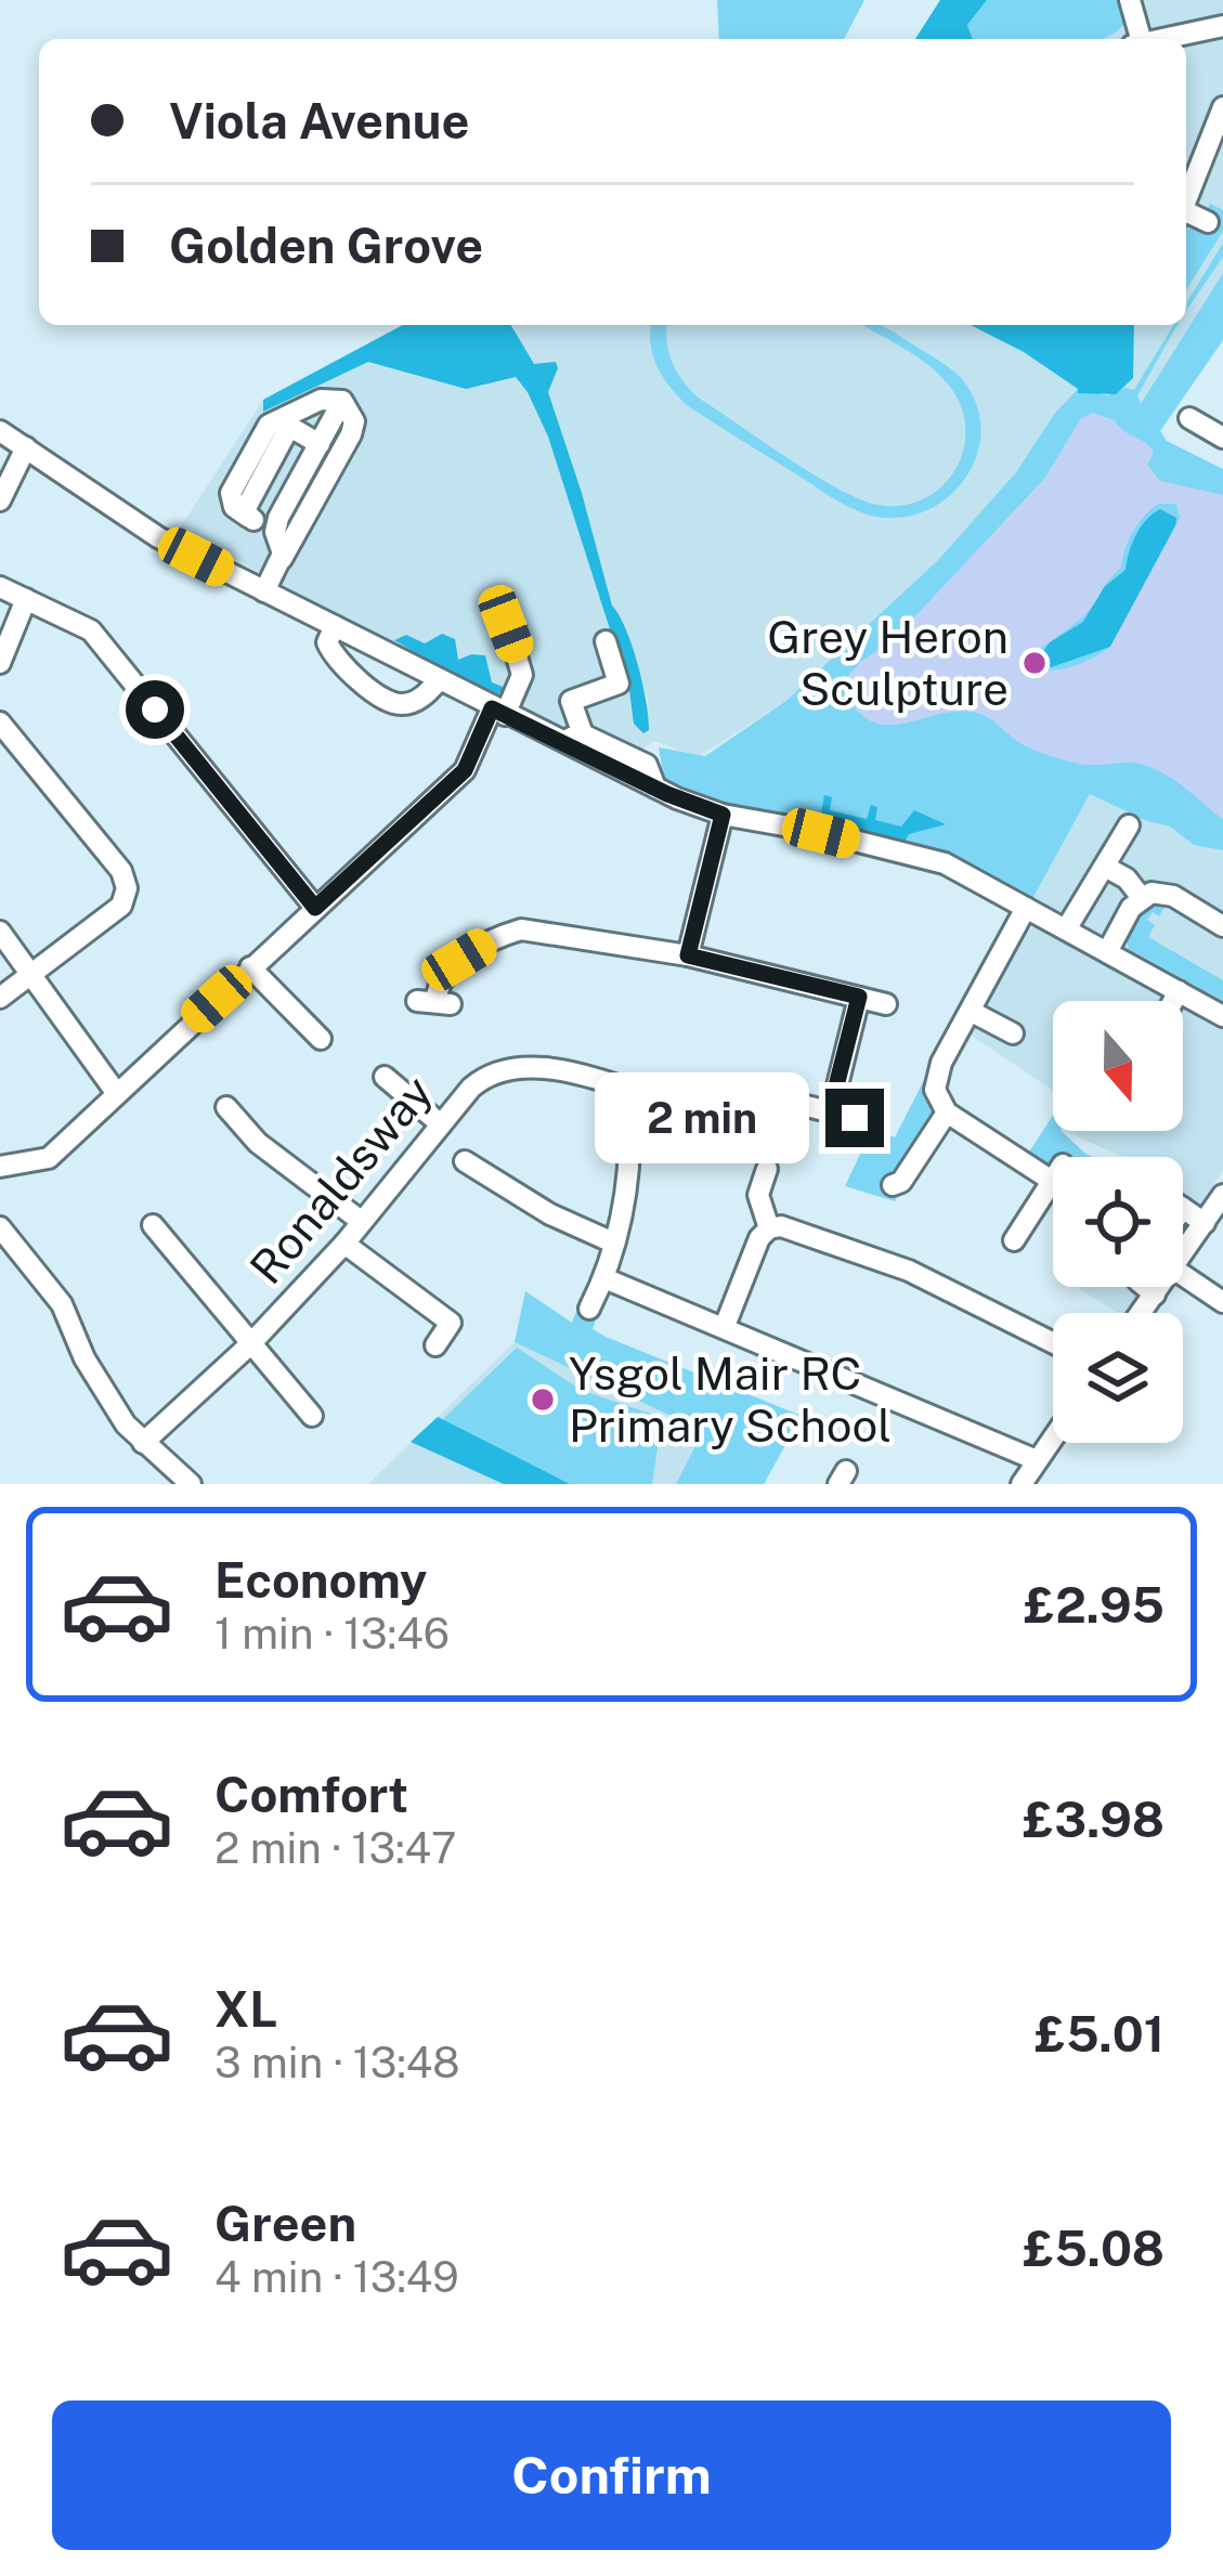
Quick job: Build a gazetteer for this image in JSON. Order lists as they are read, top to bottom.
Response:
{
  "streets": {
    "street": ["Ronaldsway"]
  },
  "places": ["Grey Heron Sculpture", "Ysgol Mair RC Primary School"],
  "north": "bottom",
  "page": {
    "banner": ["Viola Avenue", "Golden Grove"],
    "bubble": "2 min",
    "list": [
      {
        "name": "Economy",
        "note": "1 min · 13:46",
        "value": "£2.95"
      },
      {
        "name": "Comfort",
        "note": "2 min · 13:47",
        "value": "£3.98"
      },
      {
        "name": "XL",
        "note": "3 min · 13:48",
        "value": "£5.01"
      },
      {
        "name": "Green",
        "note": "4 min · 13:49",
        "value": "£5.08"
      }
    ],
    "buttons": "Confirm"
  }
}
